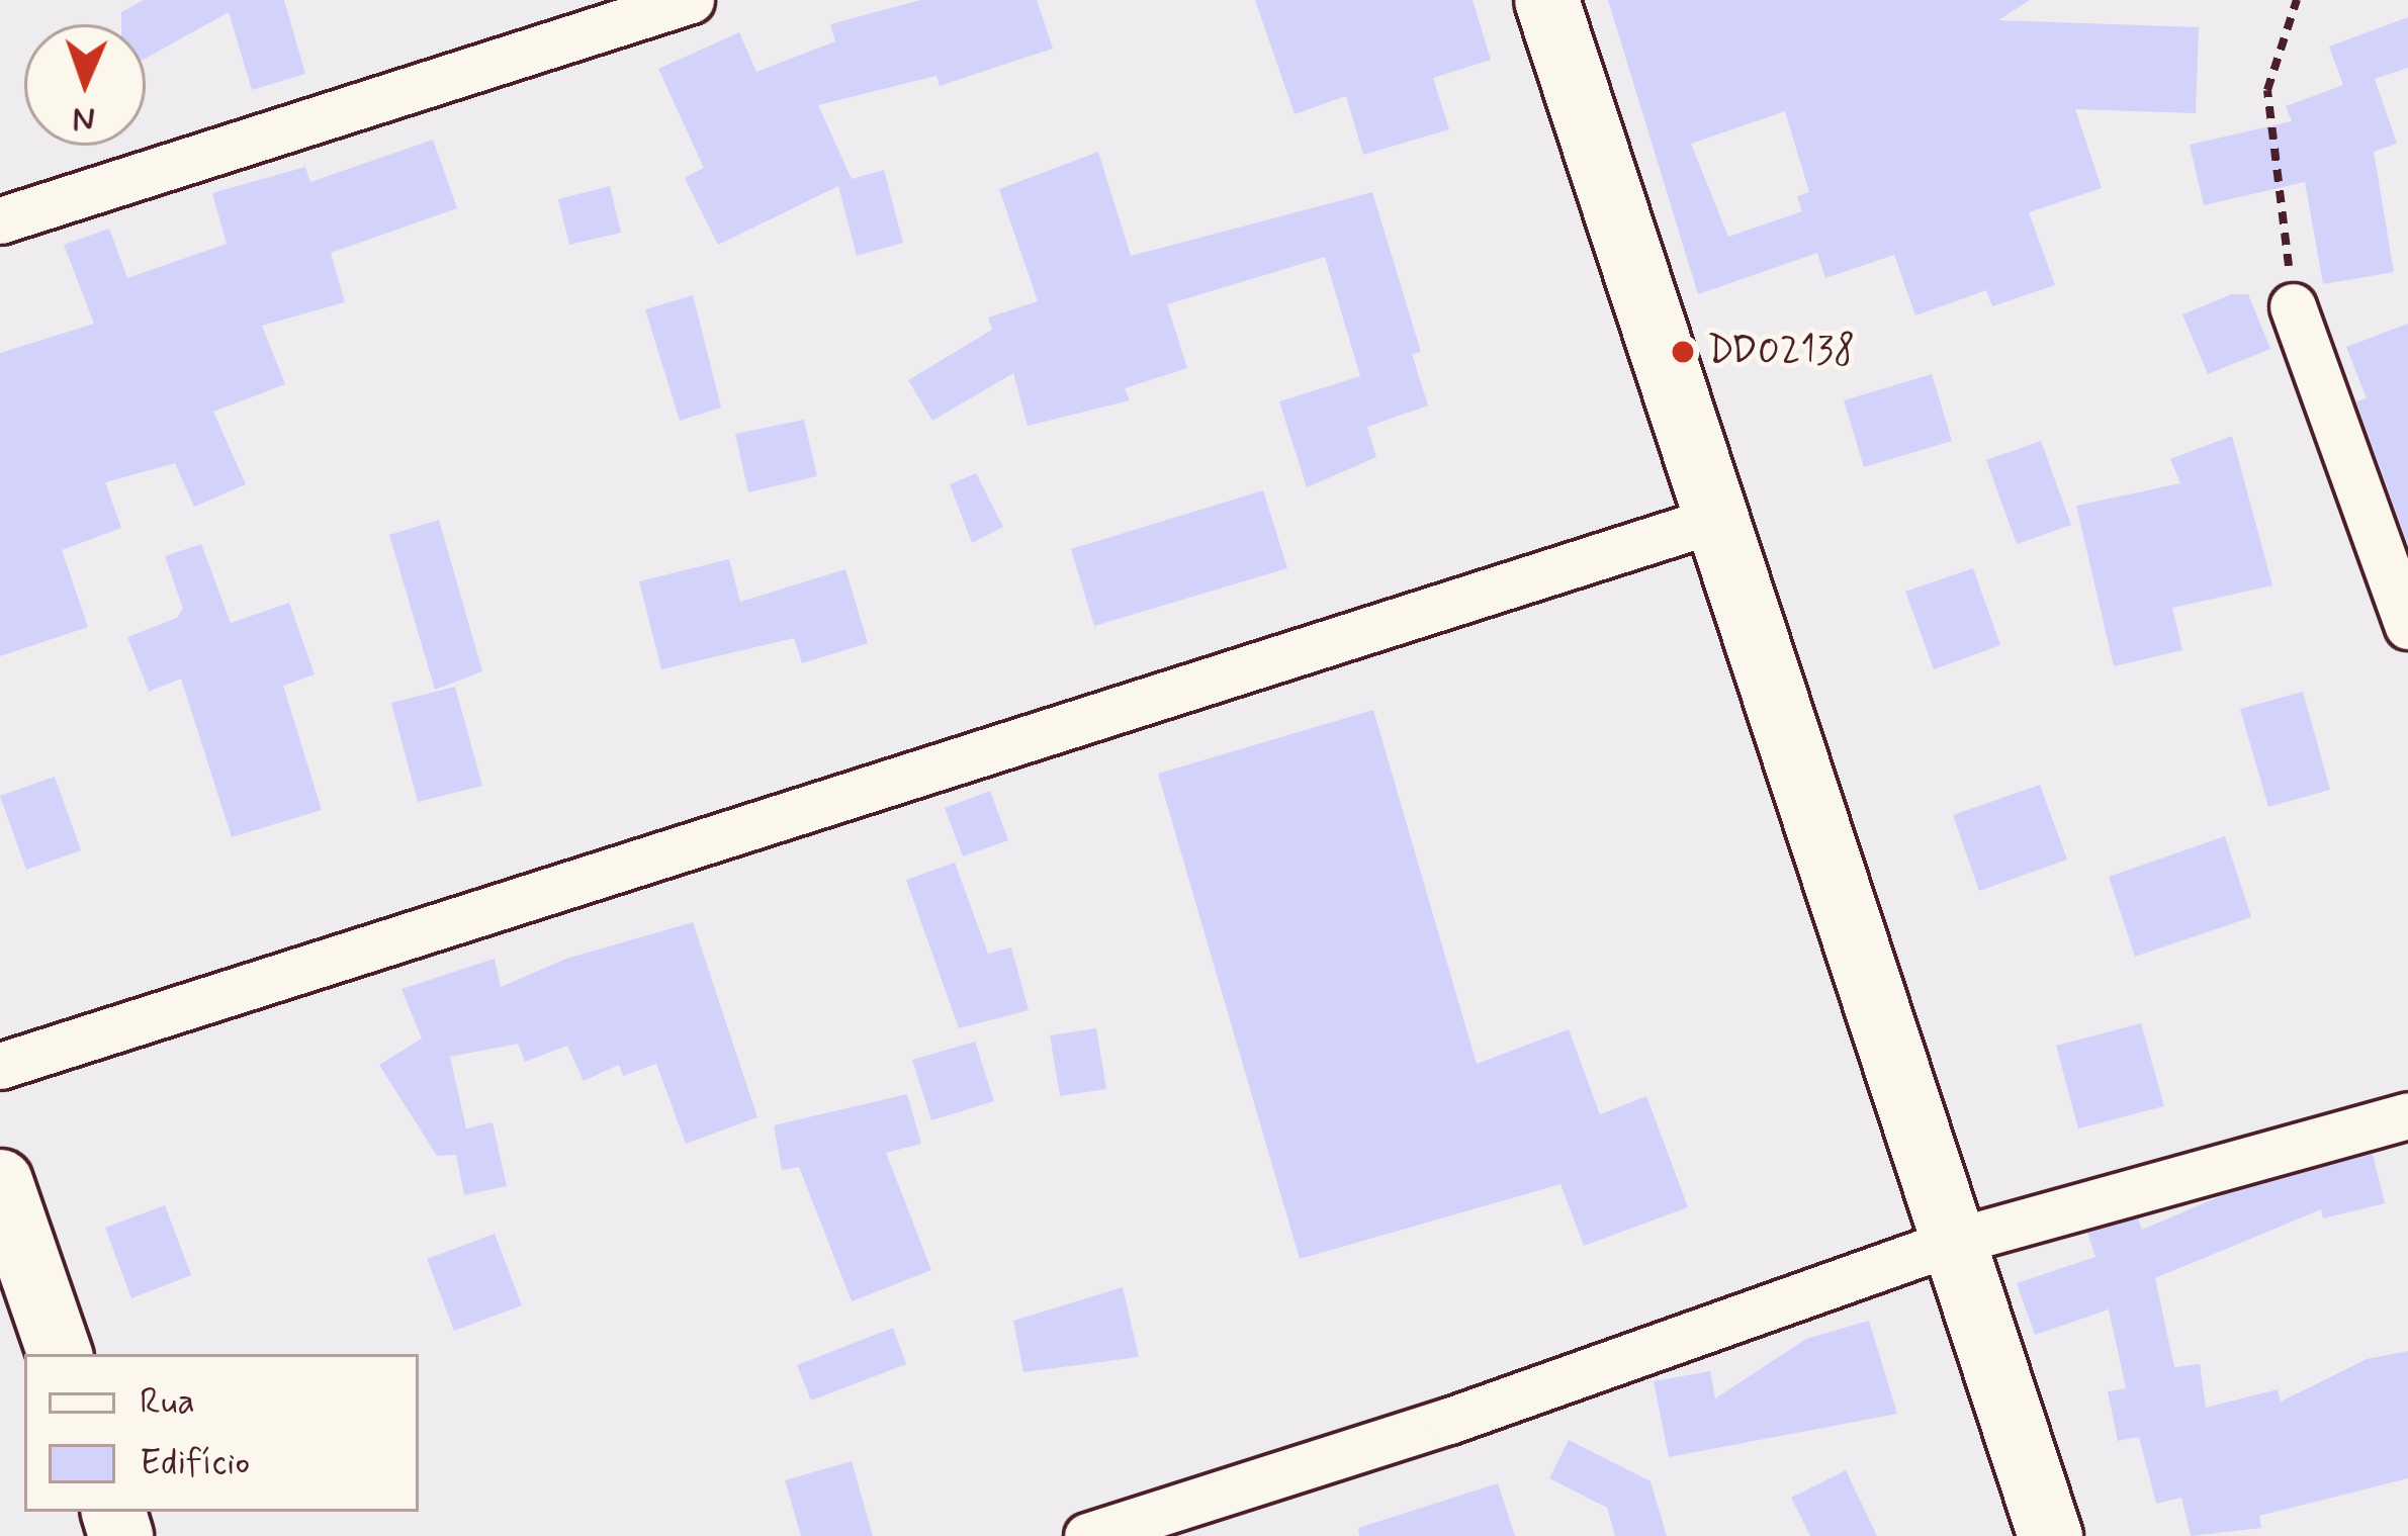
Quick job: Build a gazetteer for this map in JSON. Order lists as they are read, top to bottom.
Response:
{
  "places": ["DD02138"],
  "legend": ["Rua", "Edifício"],
  "north": "bottom"
}
